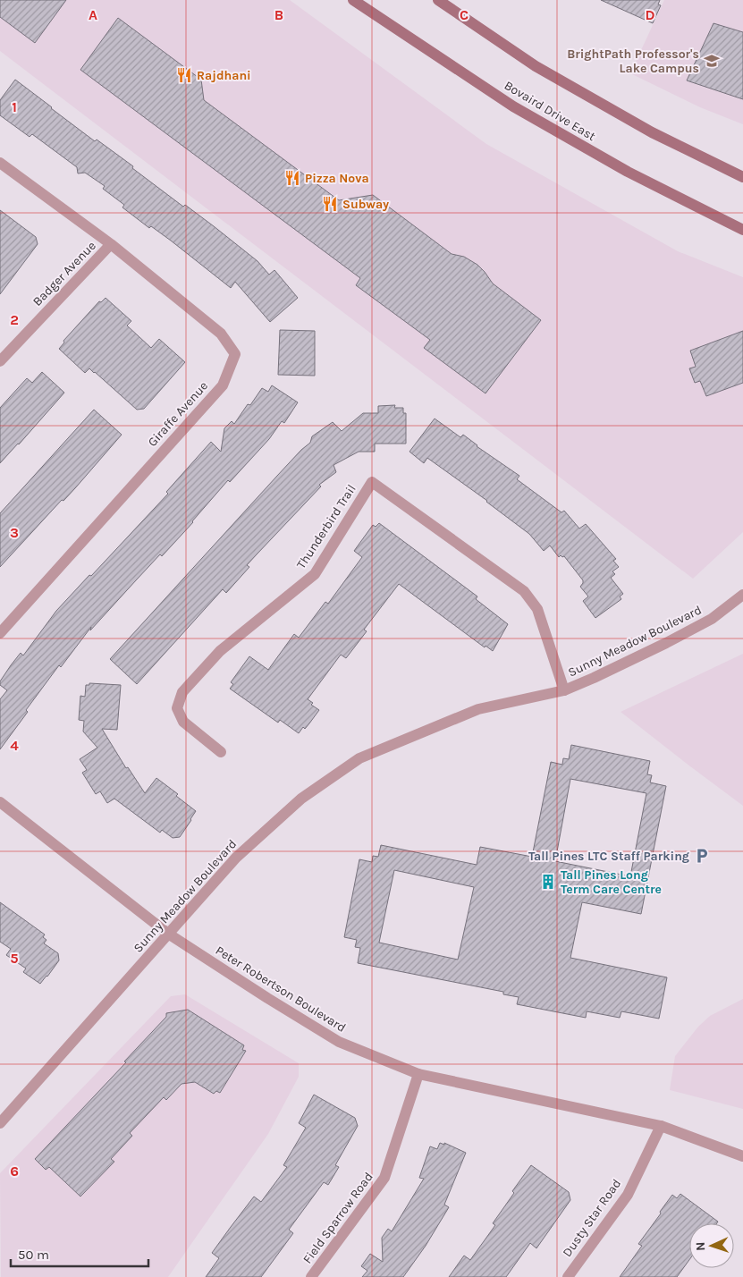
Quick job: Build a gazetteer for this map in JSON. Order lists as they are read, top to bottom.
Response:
{
  "streets": {
    "main road": ["Bovaird Drive East"],
    "street": [
      "Badger Avenue",
      "Giraffe Avenue",
      "Thunderbird Trail",
      "Sunny Meadow Boulevard",
      "Peter Robertson Boulevard",
      "Field Sparrow Road",
      "Dusty Star Road"
    ]
  },
  "crossings": [
    ["Badger Avenue", "Giraffe Avenue"],
    ["Thunderbird Trail", "Sunny Meadow Boulevard"],
    ["Sunny Meadow Boulevard", "Peter Robertson Boulevard"],
    ["Peter Robertson Boulevard", "Field Sparrow Road"],
    ["Peter Robertson Boulevard", "Dusty Star Road"]
  ],
  "places": {
    "school or university": ["BrightPath Professor's Lake Campus"],
    "restaurant": ["Rajdhani", "Pizza Nova", "Subway"],
    "parking": ["Tall Pines LTC Staff Parking"],
    "building": ["Tall Pines Long Term Care Centre"]
  },
  "scale_bar": "50 m",
  "north": "left",
  "grid": {
    "columns": [
      "A",
      "B",
      "C",
      "D"
    ],
    "rows": [
      "1",
      "2",
      "3",
      "4",
      "5",
      "6"
    ]
  }
}
